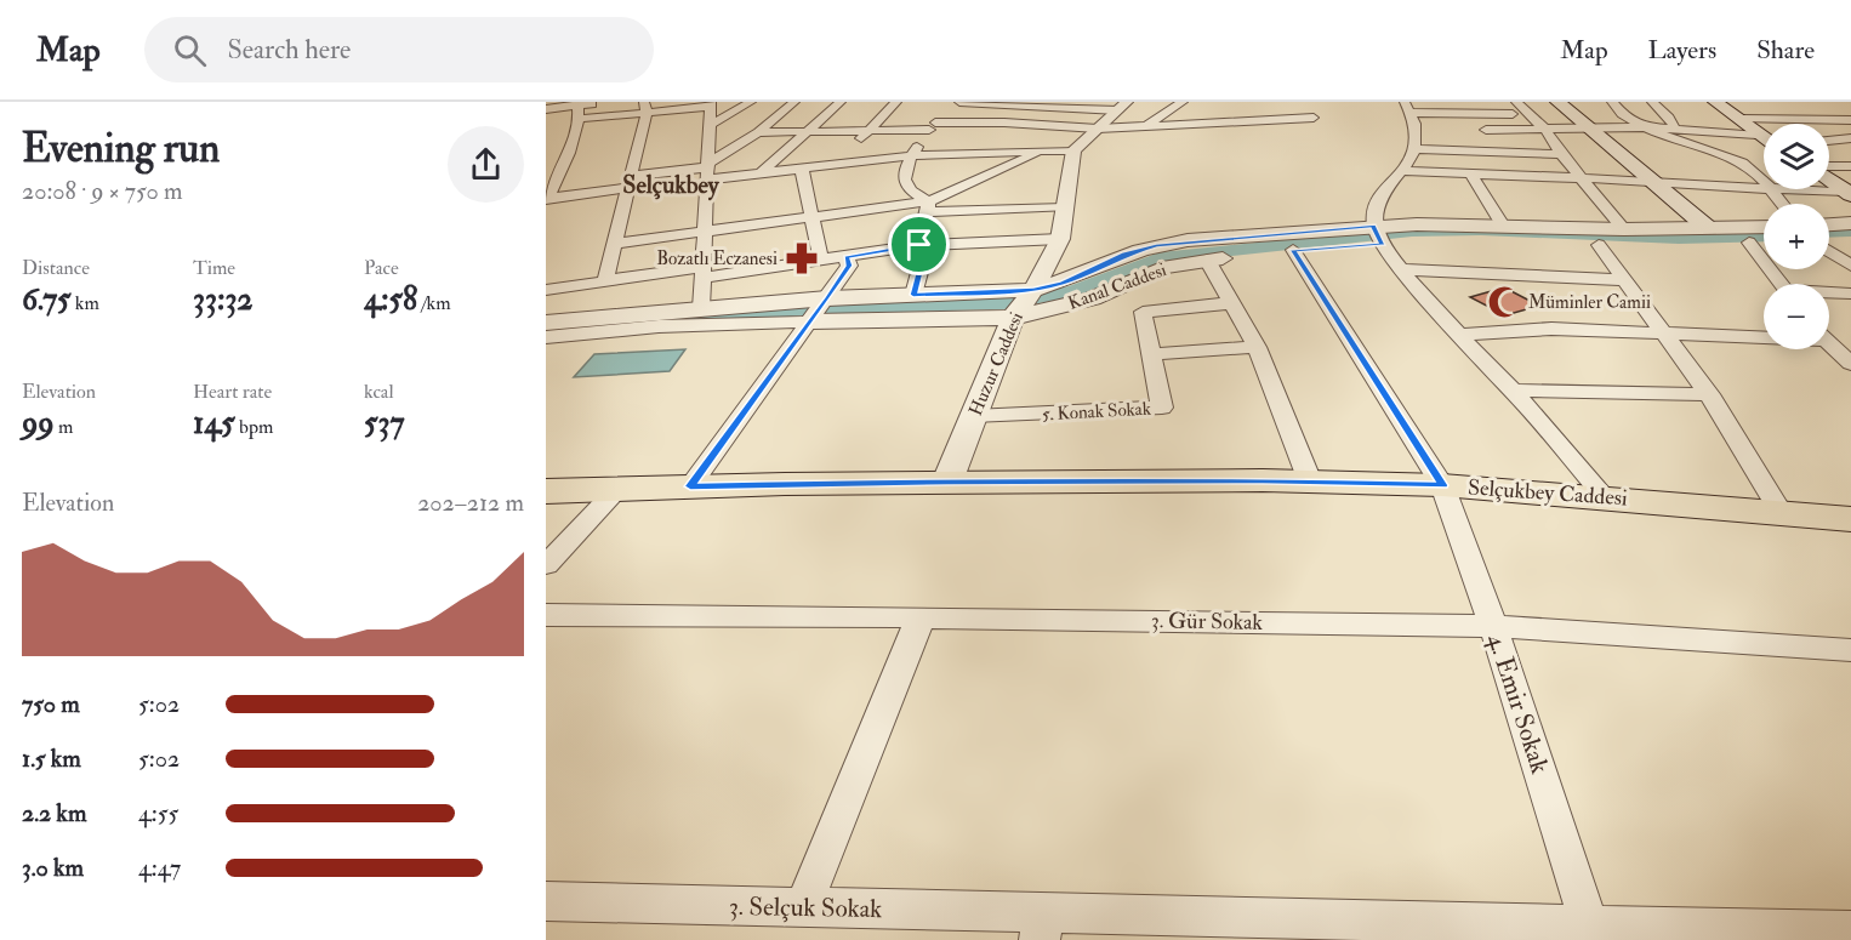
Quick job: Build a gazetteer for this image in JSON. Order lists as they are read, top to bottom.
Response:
{
  "streets": {
    "main road": ["Selçukbey Caddesi"],
    "street": [
      "Kanal Caddesi",
      "Huzur Caddesi",
      "5. Konak Sokak",
      "3. Gür Sokak",
      "4. Emir Sokak",
      "3. Selçuk Sokak"
    ]
  },
  "crossings": [
    ["Kanal Caddesi", "Huzur Caddesi"],
    ["Kanal Caddesi", "4. Emir Sokak"],
    ["Huzur Caddesi", "5. Konak Sokak"],
    ["Huzur Caddesi", "Selçukbey Caddesi"],
    ["Selçukbey Caddesi", "4. Emir Sokak"],
    ["3. Gür Sokak", "4. Emir Sokak"],
    ["4. Emir Sokak", "3. Selçuk Sokak"]
  ],
  "districts": ["Selçukbey"],
  "places": {
    "pharmacy": ["Bozatlı Eczanesi"],
    "mosque": ["Müminler Camii"]
  },
  "page": {
    "header": "Map",
    "search": "Search here",
    "nav": ["Map", "Layers", "Share"],
    "heading": ["Evening run", "20:08 · 9 × 750 m"],
    "map_buttons": ["+", "−"],
    "stats": [
      ["Distance", "6.75 km"],
      ["Time", "33:32"],
      ["Pace", "4:58 /km"],
      ["Elevation", "99 m"],
      ["Heart rate", "145 bpm"],
      ["kcal", "537"]
    ],
    "chart": ["Elevation", "202–212 m"],
    "list": [
      {
        "name": "750 m",
        "note": "5:02"
      },
      {
        "name": "1.5 km",
        "note": "5:02"
      },
      {
        "name": "2.2 km",
        "note": "4:55"
      },
      {
        "name": "3.0 km",
        "note": "4:47"
      }
    ]
  }
}
